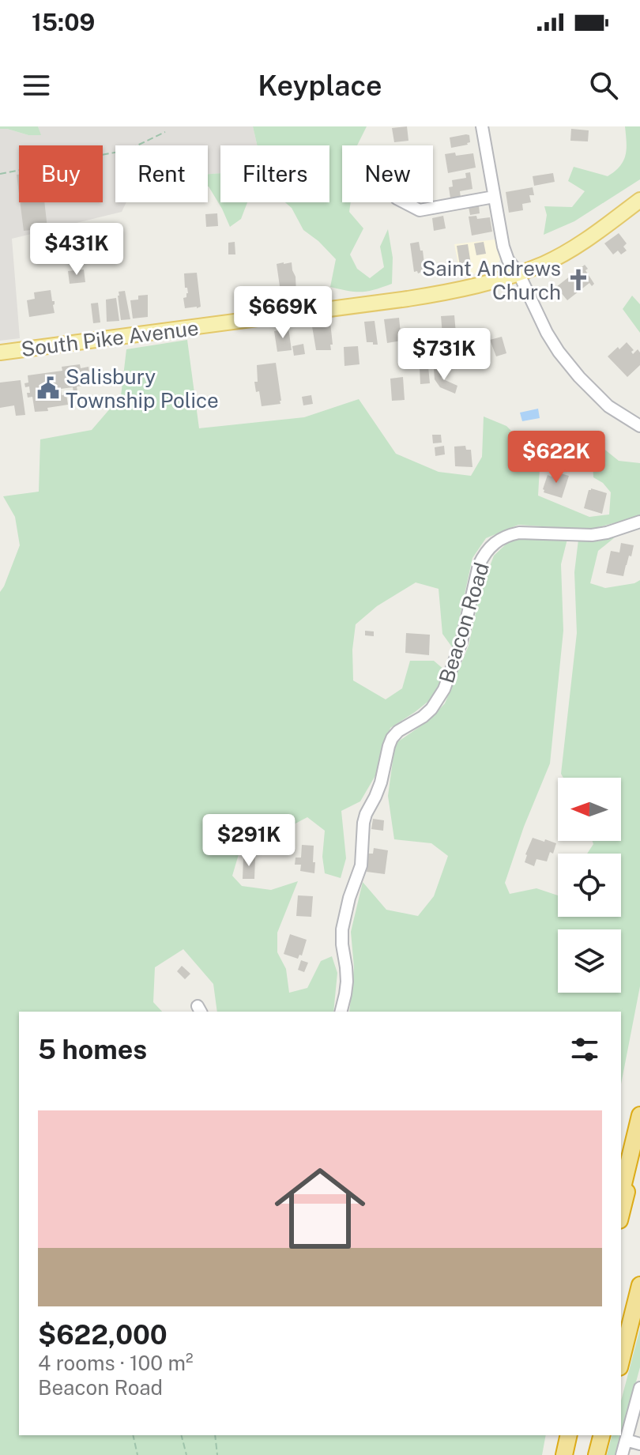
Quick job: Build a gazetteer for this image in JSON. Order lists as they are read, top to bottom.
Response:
{
  "streets": {
    "main road": ["South Pike Avenue"],
    "street": ["Beacon Road"]
  },
  "places": {
    "church": ["Saint Andrews Church"],
    "public building": ["Salisbury Township Police"]
  },
  "north": "left",
  "page": {
    "status": "15:09",
    "header": "Keyplace",
    "chip": [
      "Buy",
      "Rent",
      "Filters",
      "New"
    ],
    "price": [
      "$431K",
      "$669K",
      "$731K",
      "$622K",
      "$291K"
    ],
    "heading": "5 homes",
    "list": [
      {
        "name": "$622,000",
        "note": "4 rooms · 100 m² · Beacon Road"
      }
    ]
  }
}
